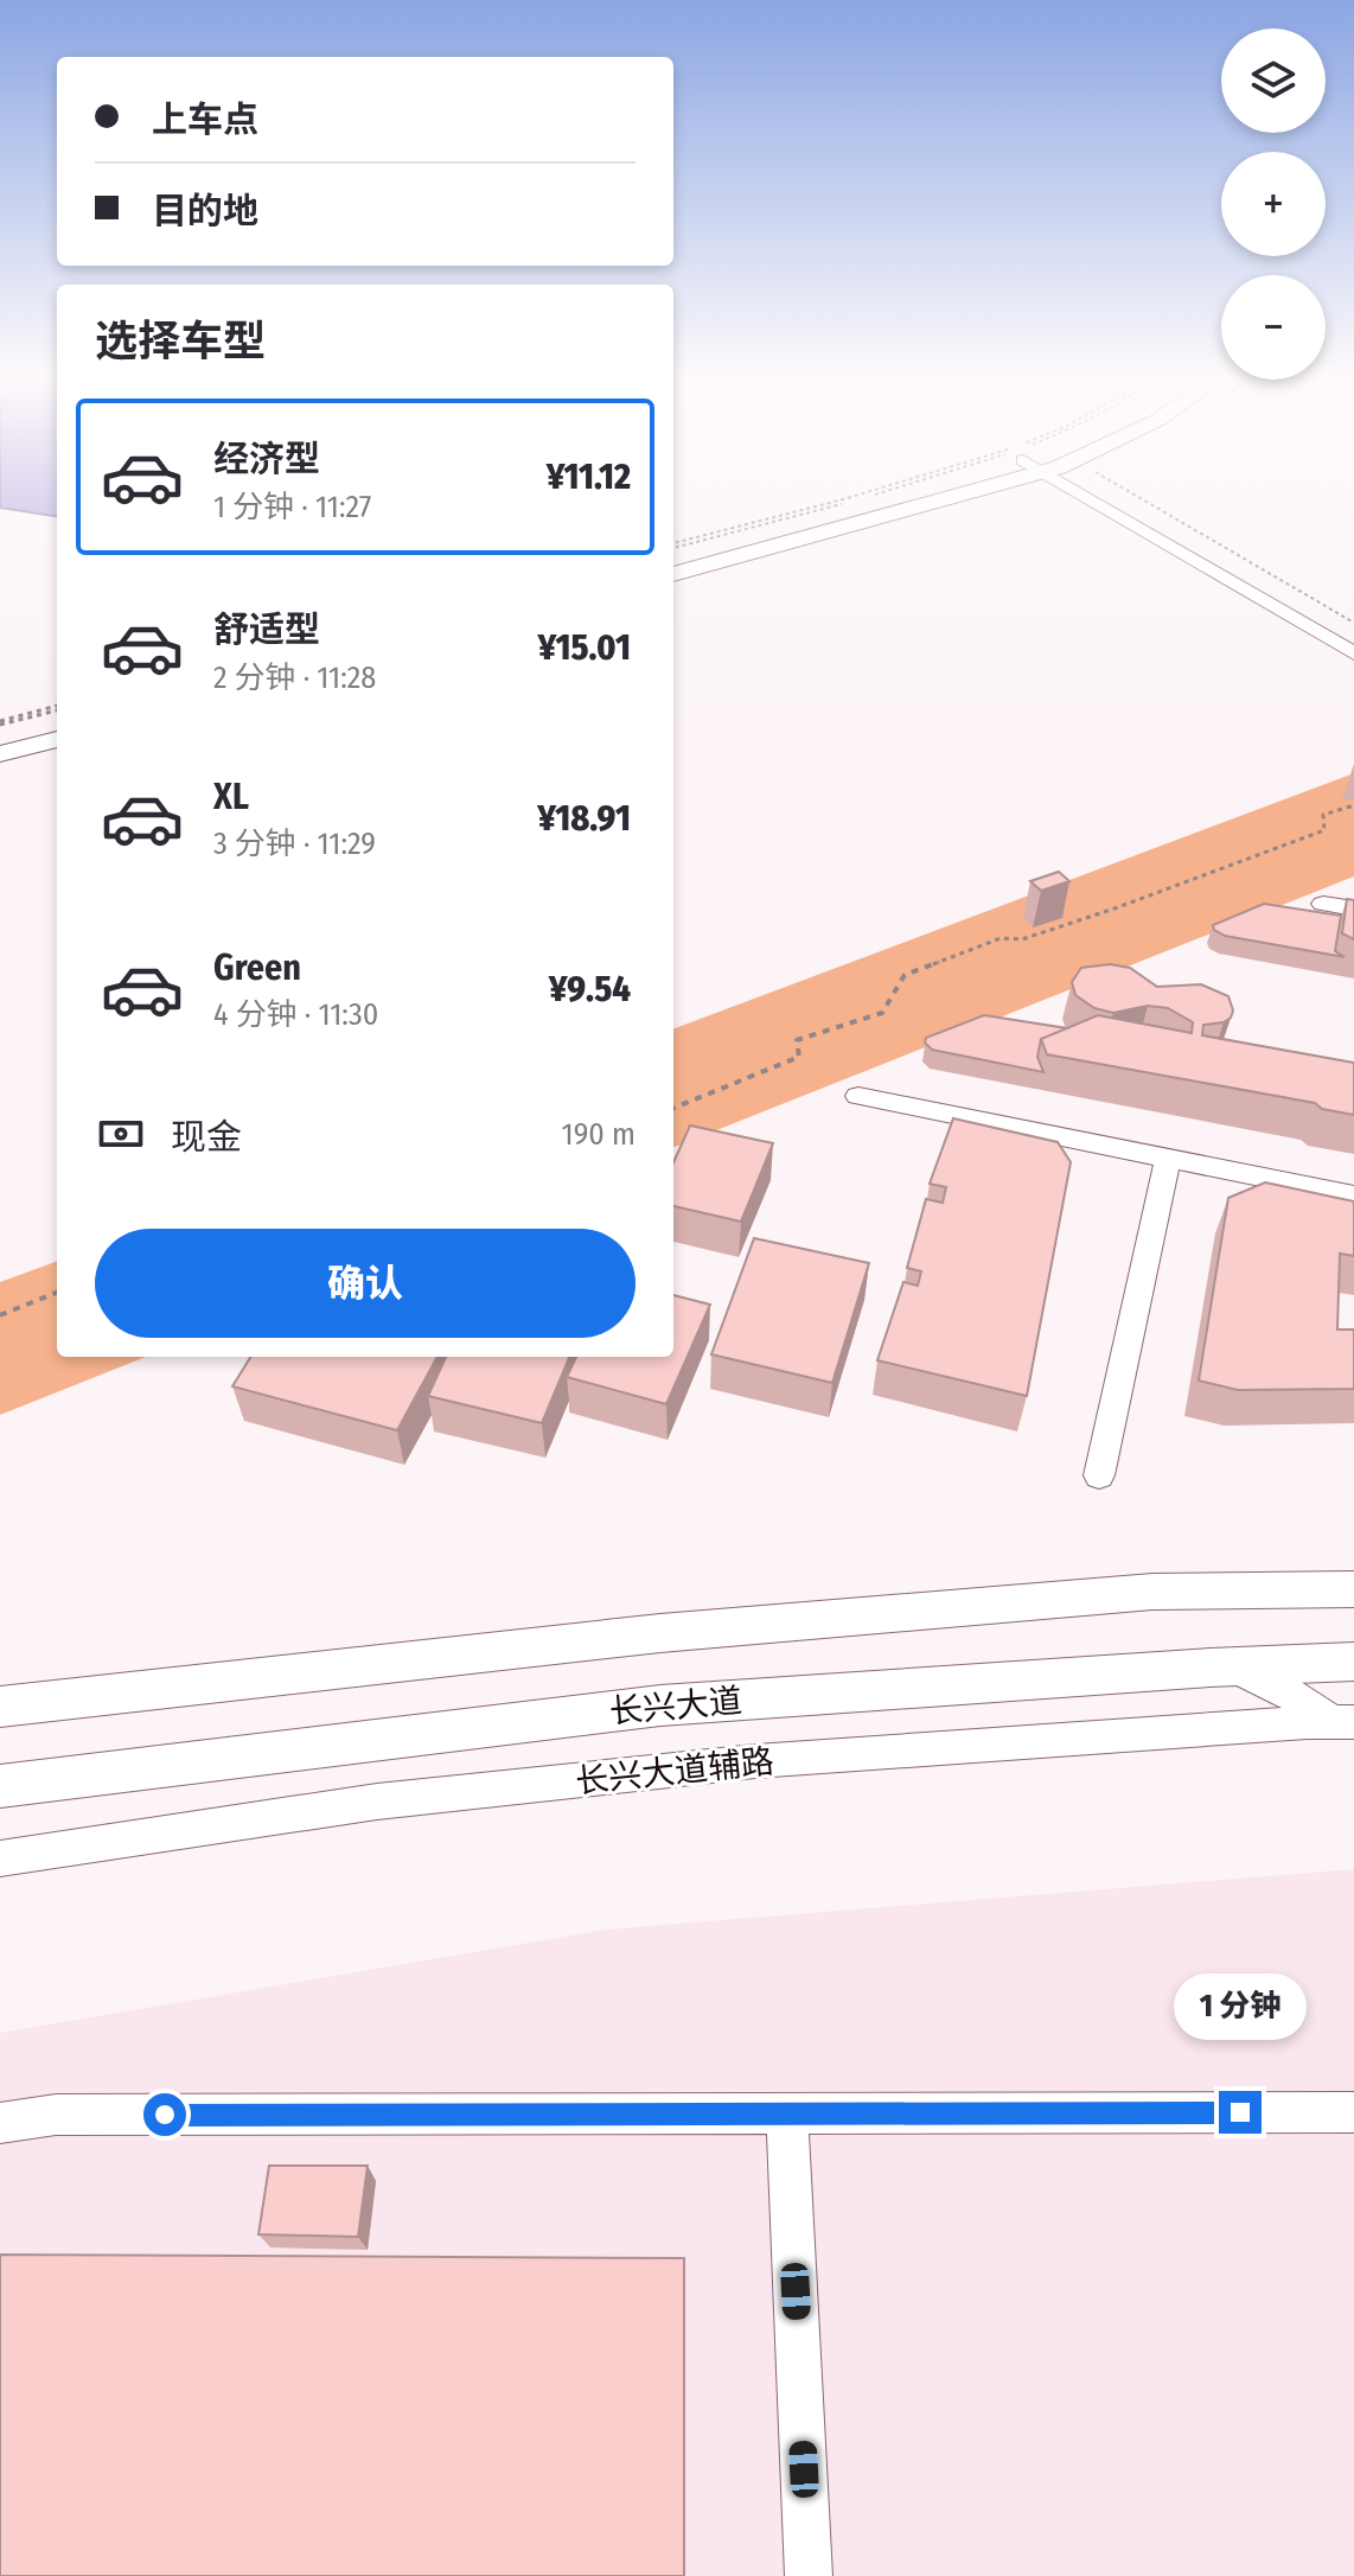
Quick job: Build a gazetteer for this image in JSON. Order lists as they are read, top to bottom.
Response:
{
  "streets": {
    "main road": ["长兴大道"],
    "street": ["长兴大道辅路"]
  },
  "page": {
    "map_buttons": ["+", "−"],
    "banner": ["上车点", "目的地"],
    "heading": "选择车型",
    "list": [
      {
        "name": "经济型",
        "note": "1 分钟 · 11:27",
        "value": "¥11.12"
      },
      {
        "name": "舒适型",
        "note": "2 分钟 · 11:28",
        "value": "¥15.01"
      },
      {
        "name": "XL",
        "note": "3 分钟 · 11:29",
        "value": "¥18.91"
      },
      {
        "name": "Green",
        "note": "4 分钟 · 11:30",
        "value": "¥9.54"
      }
    ],
    "pay": ["现金", "190 m"],
    "buttons": "确认",
    "bubble": "1 分钟"
  }
}
